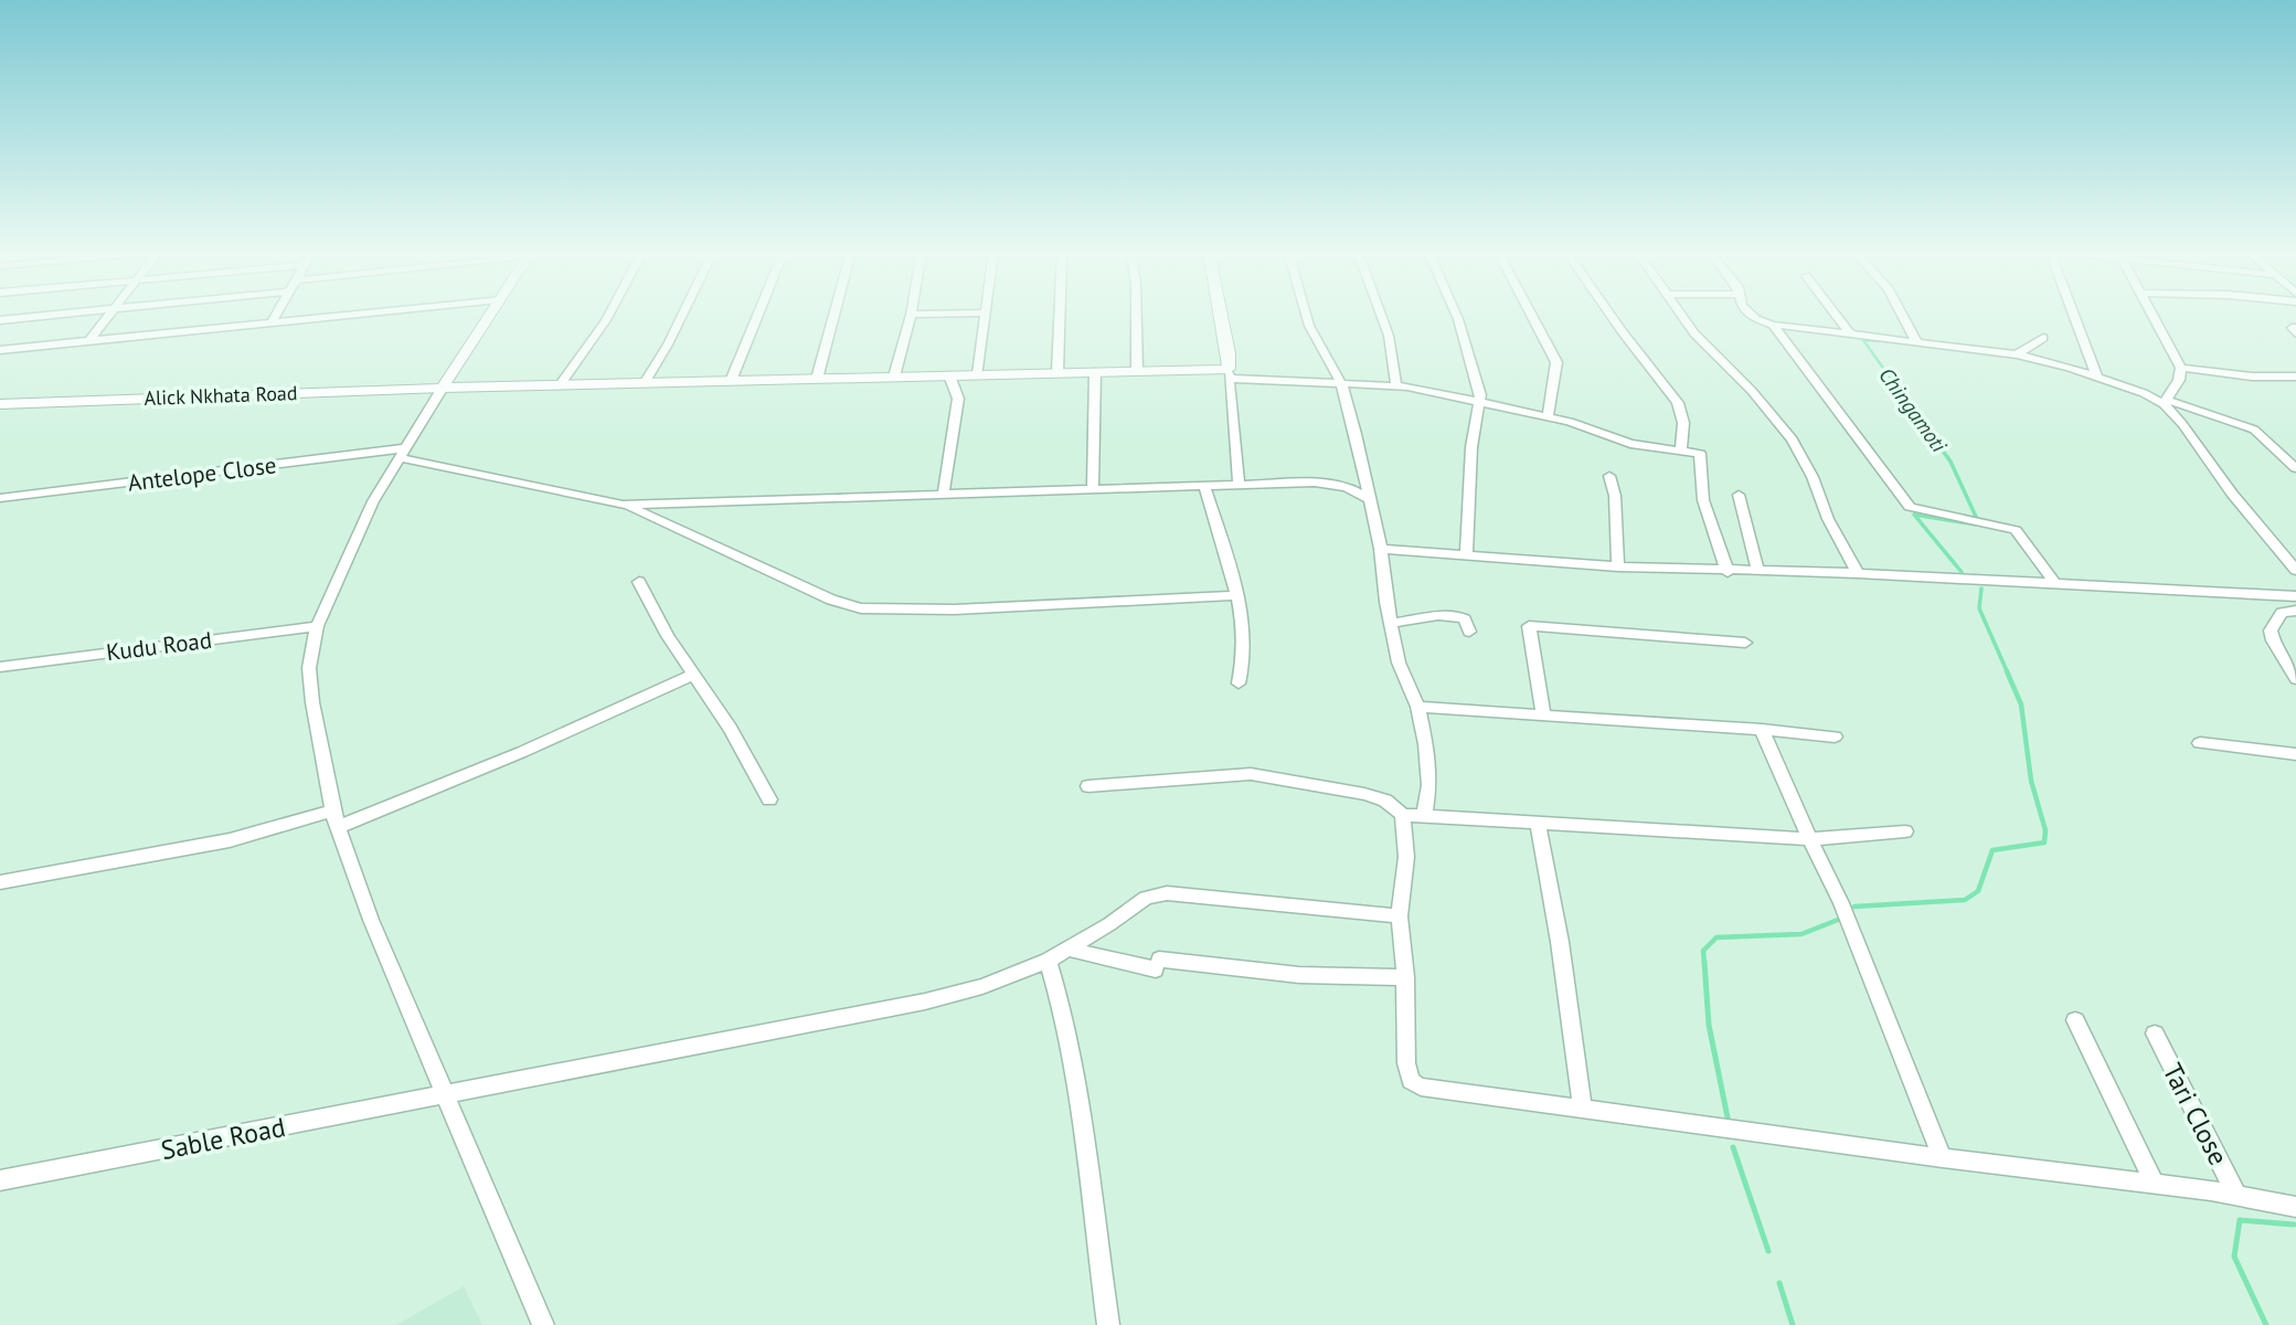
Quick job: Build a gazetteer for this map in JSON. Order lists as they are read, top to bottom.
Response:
{
  "streets": {
    "main road": ["Alick Nkhata Road"],
    "street": [
      "Antelope Close",
      "Kudu Road",
      "Tari Close",
      "Sable Road"
    ]
  },
  "water": ["Chingamoti"]
}
